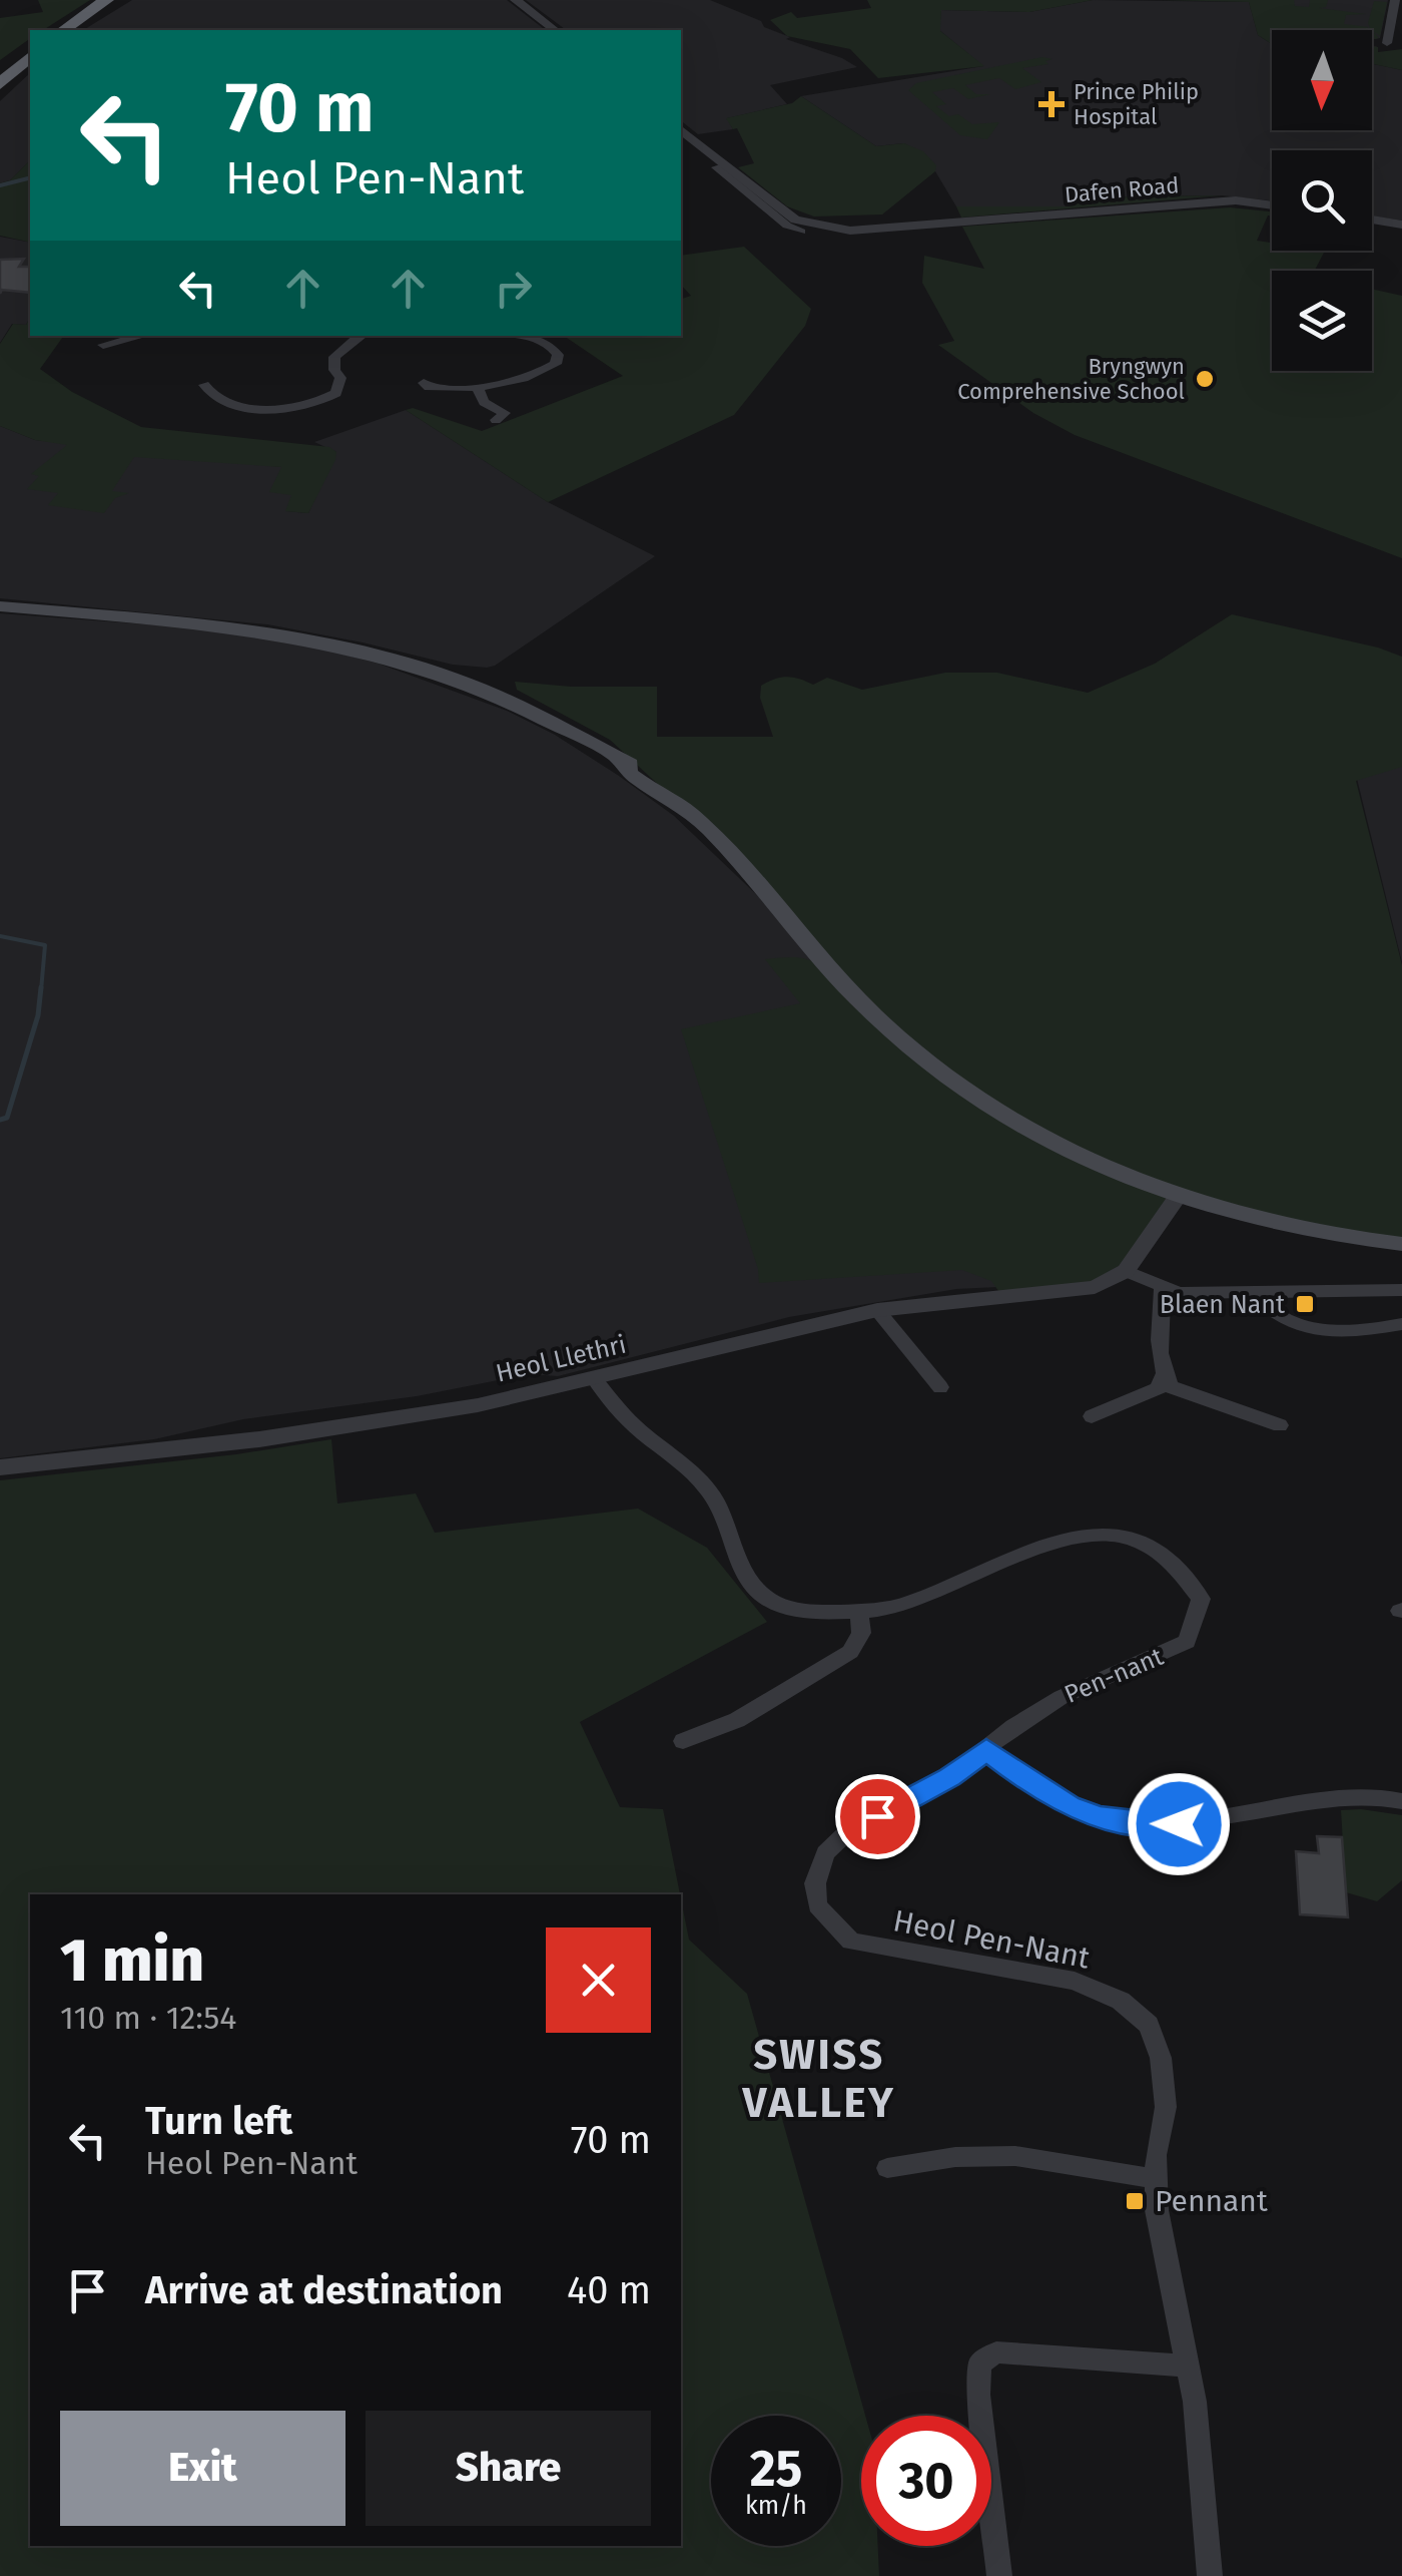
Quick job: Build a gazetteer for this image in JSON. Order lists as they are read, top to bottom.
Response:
{
  "streets": {
    "street": [
      "Dafen Road",
      "Heol Llethri",
      "Pen-nant",
      "Heol Pen-Nant"
    ]
  },
  "crossings": [
    ["Heol Llethri", "Pen-nant"],
    ["Pen-nant", "Heol Pen-Nant"]
  ],
  "districts": ["SWISS VALLEY"],
  "places": {
    "health": ["Prince Philip Hospital"],
    "other": ["Bryngwyn Comprehensive School"],
    "transit": ["Blaen Nant", "Pennant"]
  },
  "north": "bottom",
  "page": {
    "turn": ["70 m", "Heol Pen-Nant"],
    "heading": ["1 min", "110 m · 12:54"],
    "list": [
      {
        "name": "Turn left",
        "note": "Heol Pen-Nant",
        "value": "70 m"
      },
      {
        "name": "Arrive at destination",
        "value": "40 m"
      }
    ],
    "buttons": ["Exit", "Share"],
    "speed": "25 km/h",
    "limit": "30"
  }
}
